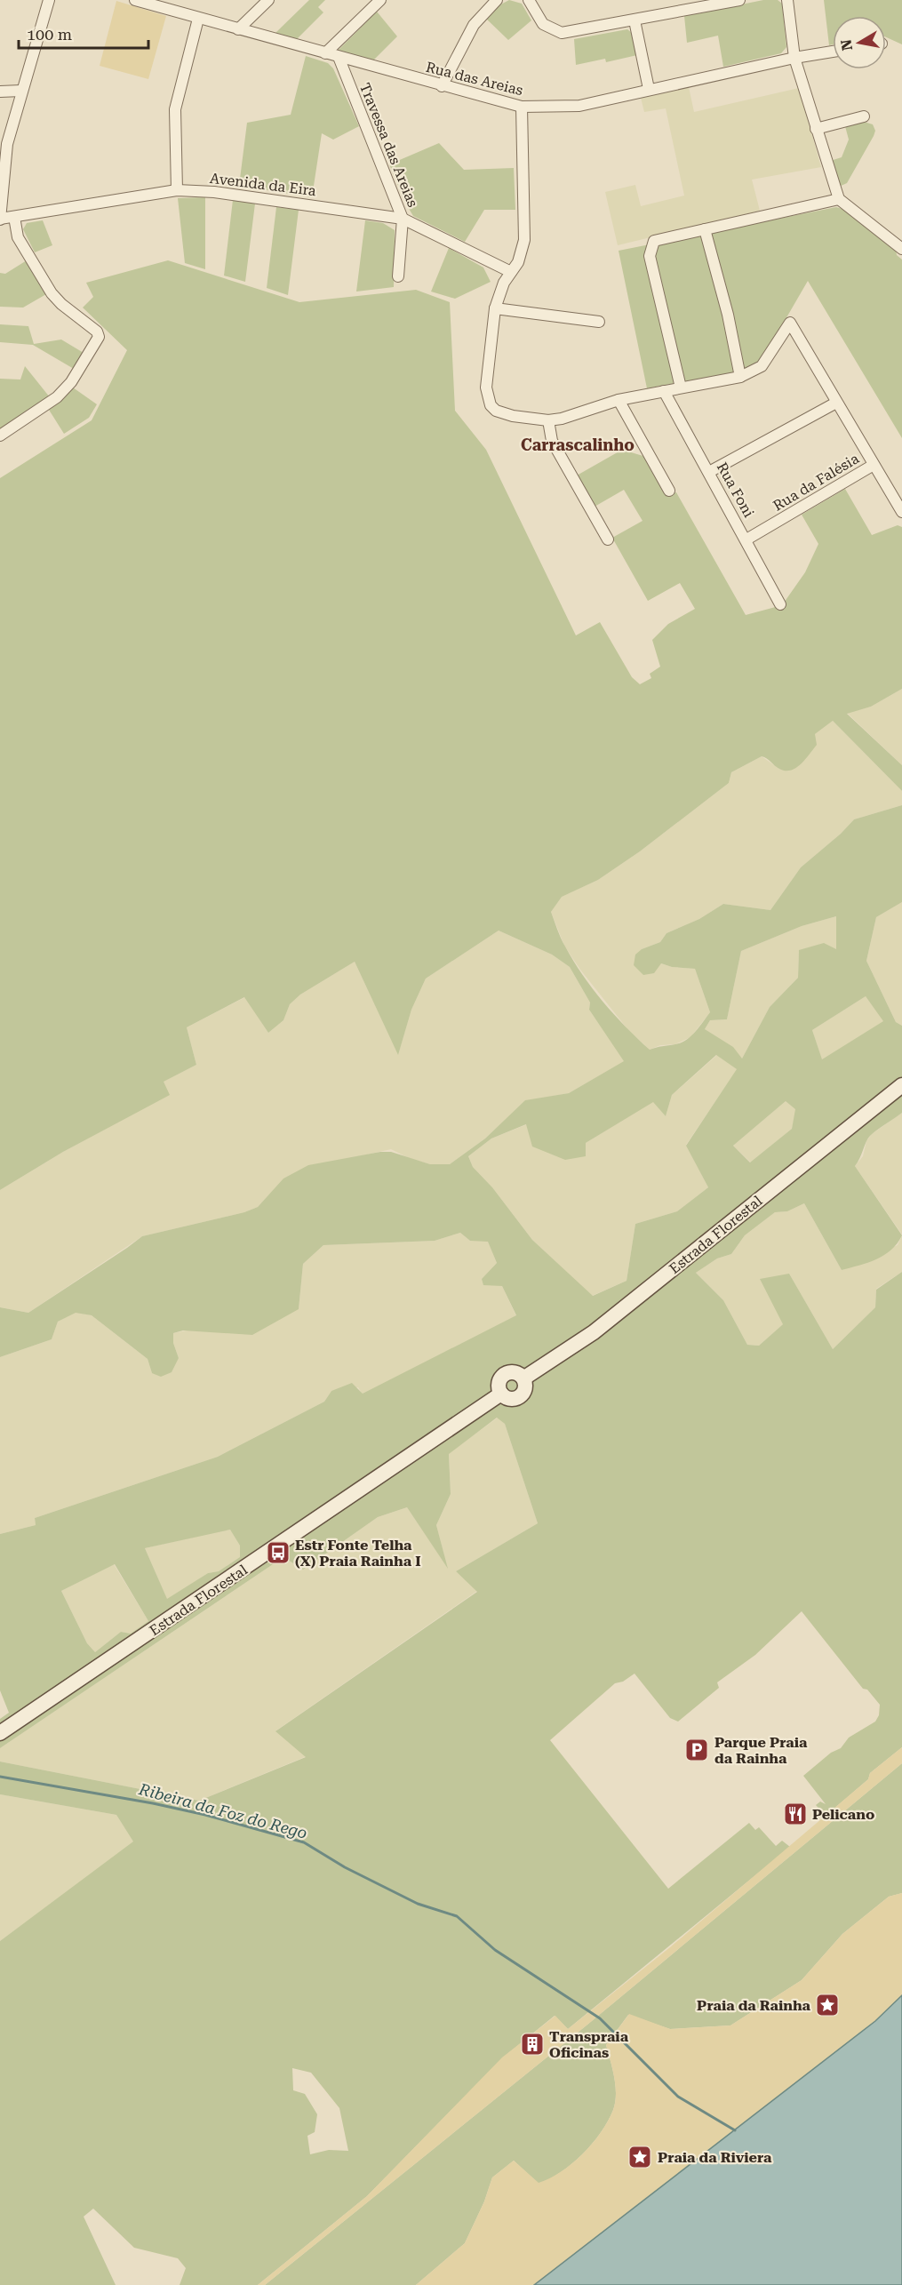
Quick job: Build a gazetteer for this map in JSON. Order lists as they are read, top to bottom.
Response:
{
  "streets": {
    "main road": ["Estrada Florestal"],
    "street": [
      "Rua das Areias",
      "Travessa das Areias",
      "Avenida da Eira",
      "Rua da Falésia",
      "Rua Foni"
    ]
  },
  "crossings": [
    ["Rua das Areias", "Travessa das Areias"],
    ["Travessa das Areias", "Avenida da Eira"],
    ["Rua da Falésia", "Rua Foni"]
  ],
  "districts": ["Carrascalinho"],
  "water": ["Ribeira da Foz do Rego"],
  "places": {
    "bus stop": ["Estr Fonte Telha (X) Praia Rainha I"],
    "parking": ["Parque Praia da Rainha"],
    "restaurant": ["Pelicano"],
    "place": ["Praia da Rainha", "Praia da Riviera"],
    "building": ["Transpraia Oficinas"]
  },
  "scale_bar": "100 m",
  "north": "left"
}
